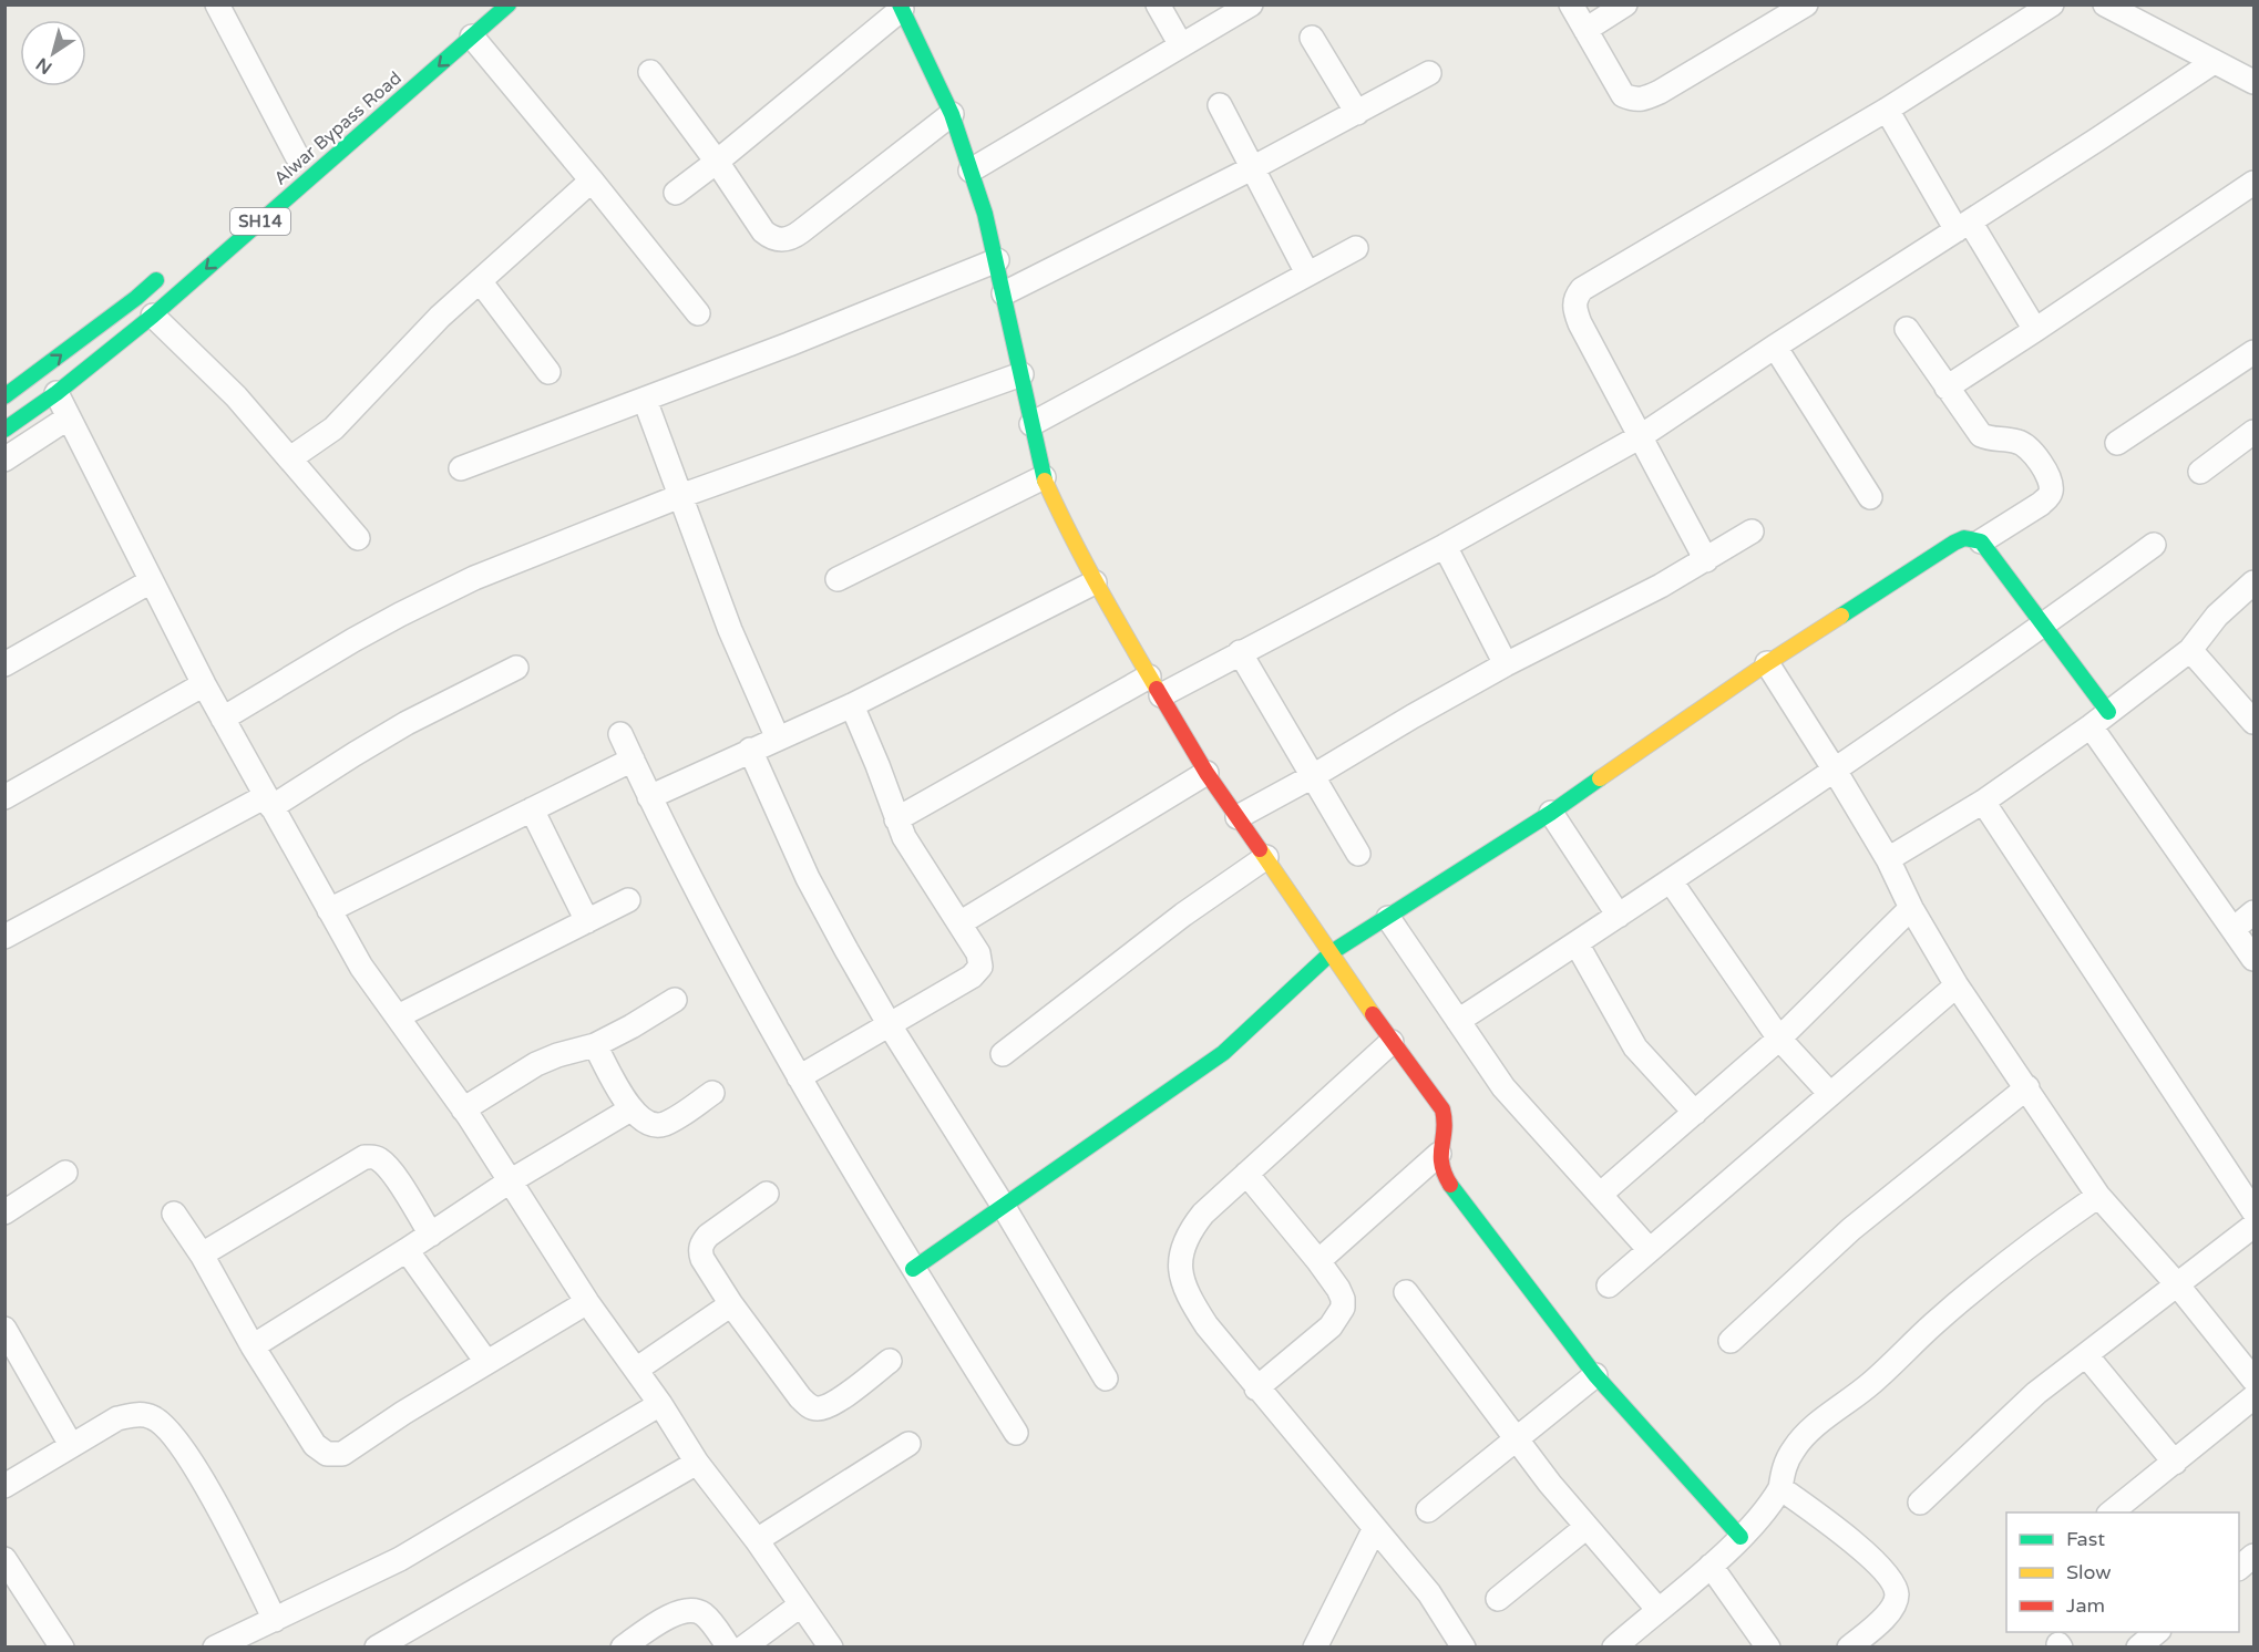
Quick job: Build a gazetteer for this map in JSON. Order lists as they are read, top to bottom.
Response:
{
  "streets": {
    "street": ["Alwar Bypass Road", "SH14"]
  },
  "one_way": ["Alwar Bypass Road"],
  "legend": ["Fast", "Slow", "Jam"],
  "north": "bottom left"
}
